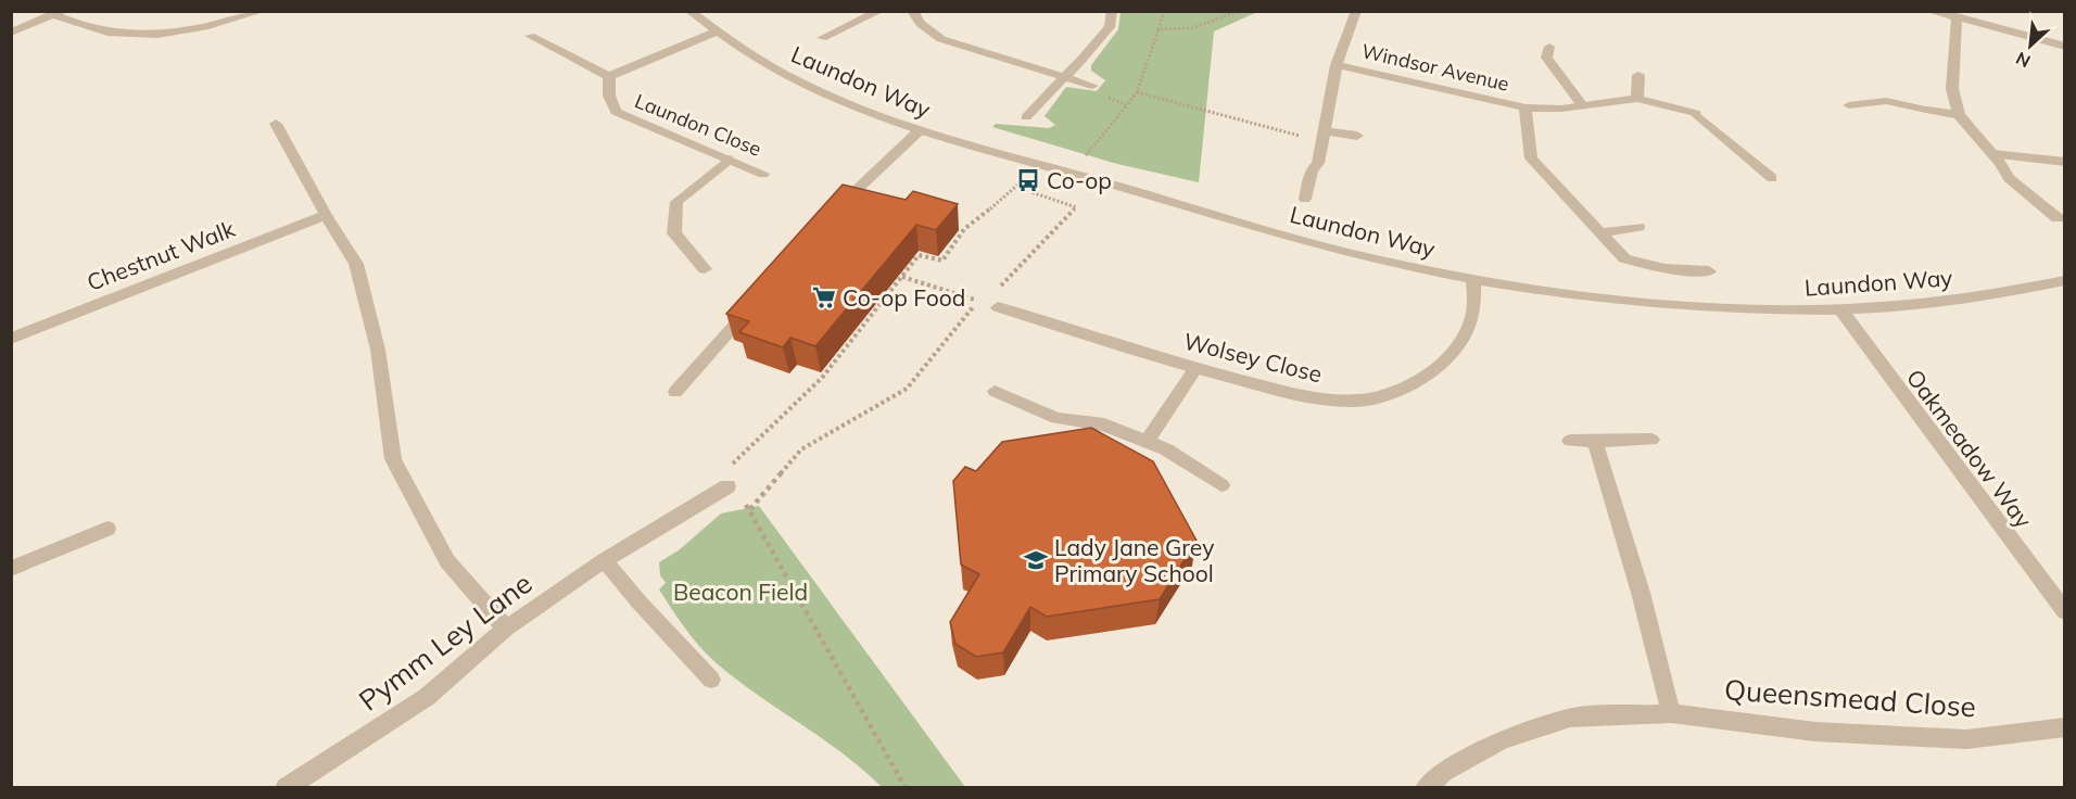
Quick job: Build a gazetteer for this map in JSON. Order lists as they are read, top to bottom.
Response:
{
  "streets": {
    "street": [
      "Windsor Avenue",
      "Laundon Way",
      "Laundon Close",
      "Chestnut Walk",
      "Wolsey Close",
      "Oakmeadow Way",
      "Pymm Ley Lane",
      "Queensmead Close"
    ]
  },
  "crossings": [
    ["Laundon Way", "Laundon Close"],
    ["Laundon Way", "Wolsey Close"],
    ["Laundon Way", "Oakmeadow Way"]
  ],
  "parks": ["Beacon Field"],
  "places": {
    "bus stop": ["Co-op"],
    "supermarket": ["Co-op Food"],
    "school or university": ["Lady Jane Grey Primary School"]
  },
  "north": "bottom left"
}
